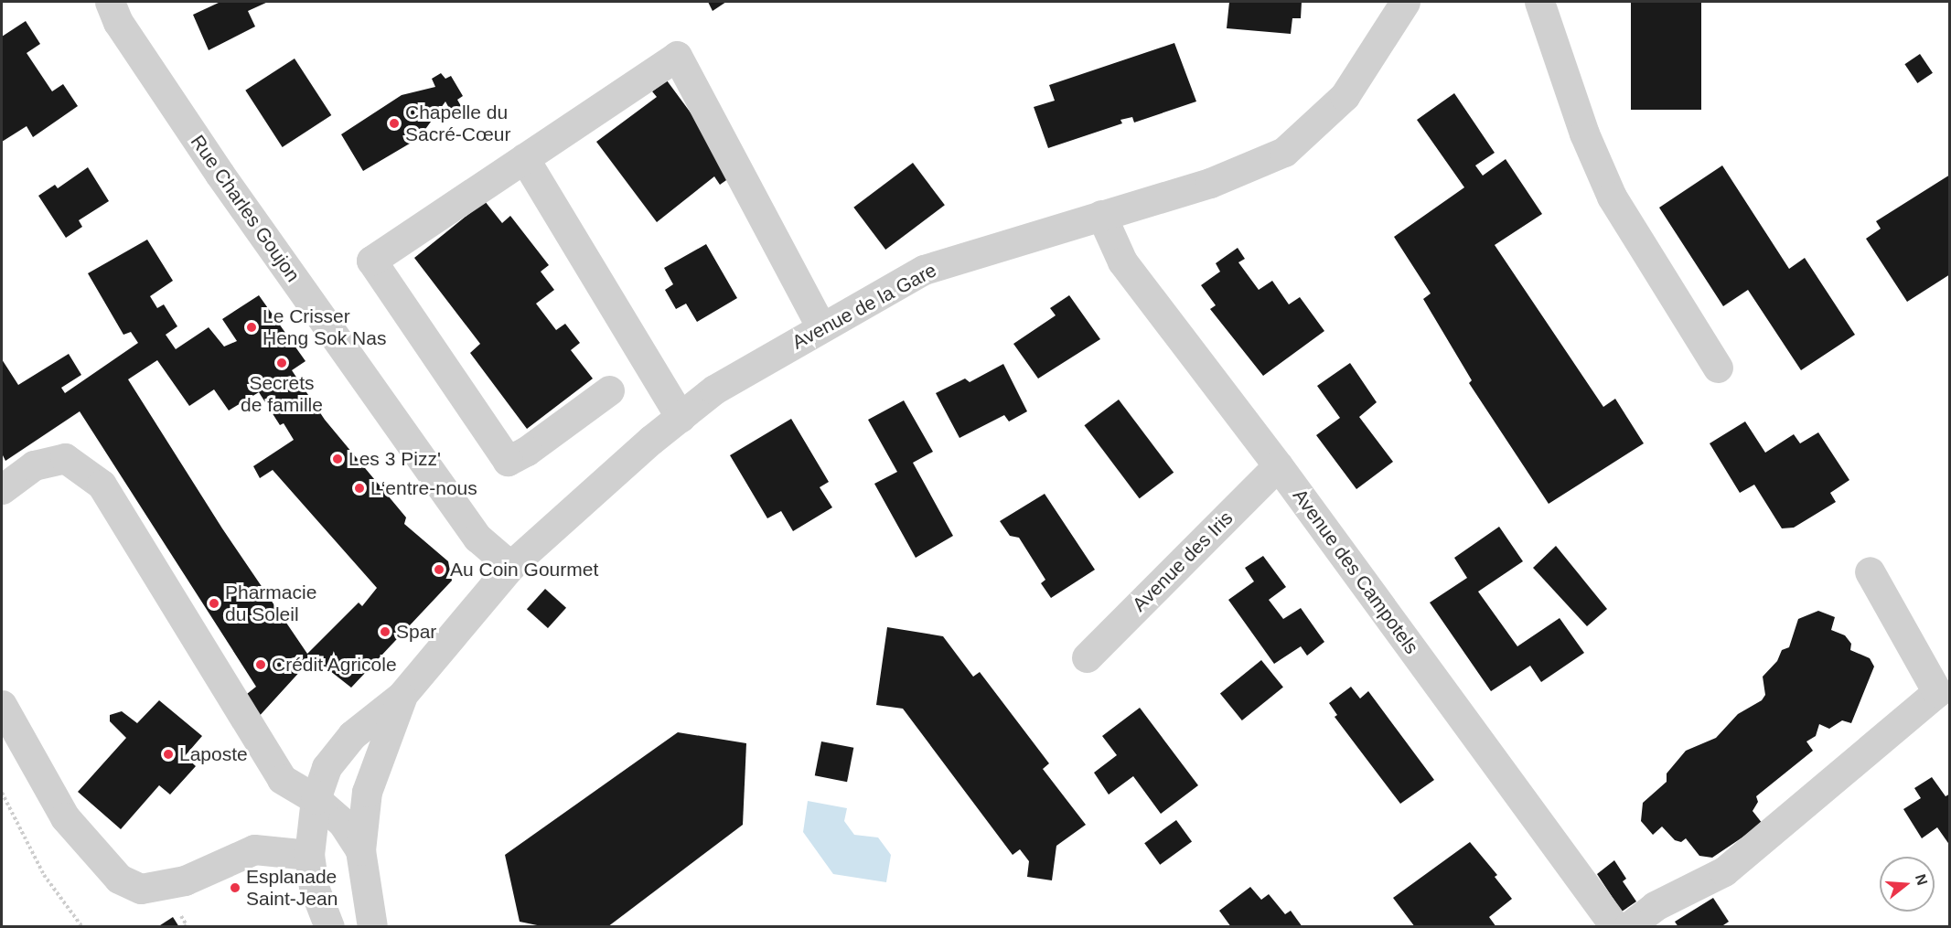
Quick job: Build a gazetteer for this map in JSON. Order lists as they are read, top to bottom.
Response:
{
  "streets": {
    "street": [
      "Rue Charles Goujon",
      "Avenue de la Gare",
      "Avenue des Iris",
      "Avenue des Campotels"
    ]
  },
  "crossings": [
    ["Rue Charles Goujon", "Avenue de la Gare"],
    ["Avenue de la Gare", "Avenue des Campotels"],
    ["Avenue des Iris", "Avenue des Campotels"]
  ],
  "places": [
    "Chapelle du Sacré-Cœur",
    "Le Crisser Heng Sok Nas",
    "Secrets de famille",
    "Les 3 Pizz'",
    "L‘entre-nous",
    "Au Coin Gourmet",
    "Pharmacie du Soleil",
    "Spar",
    "Crédit Agricole",
    "Laposte",
    "Esplanade Saint-Jean"
  ],
  "north": "right"
}
